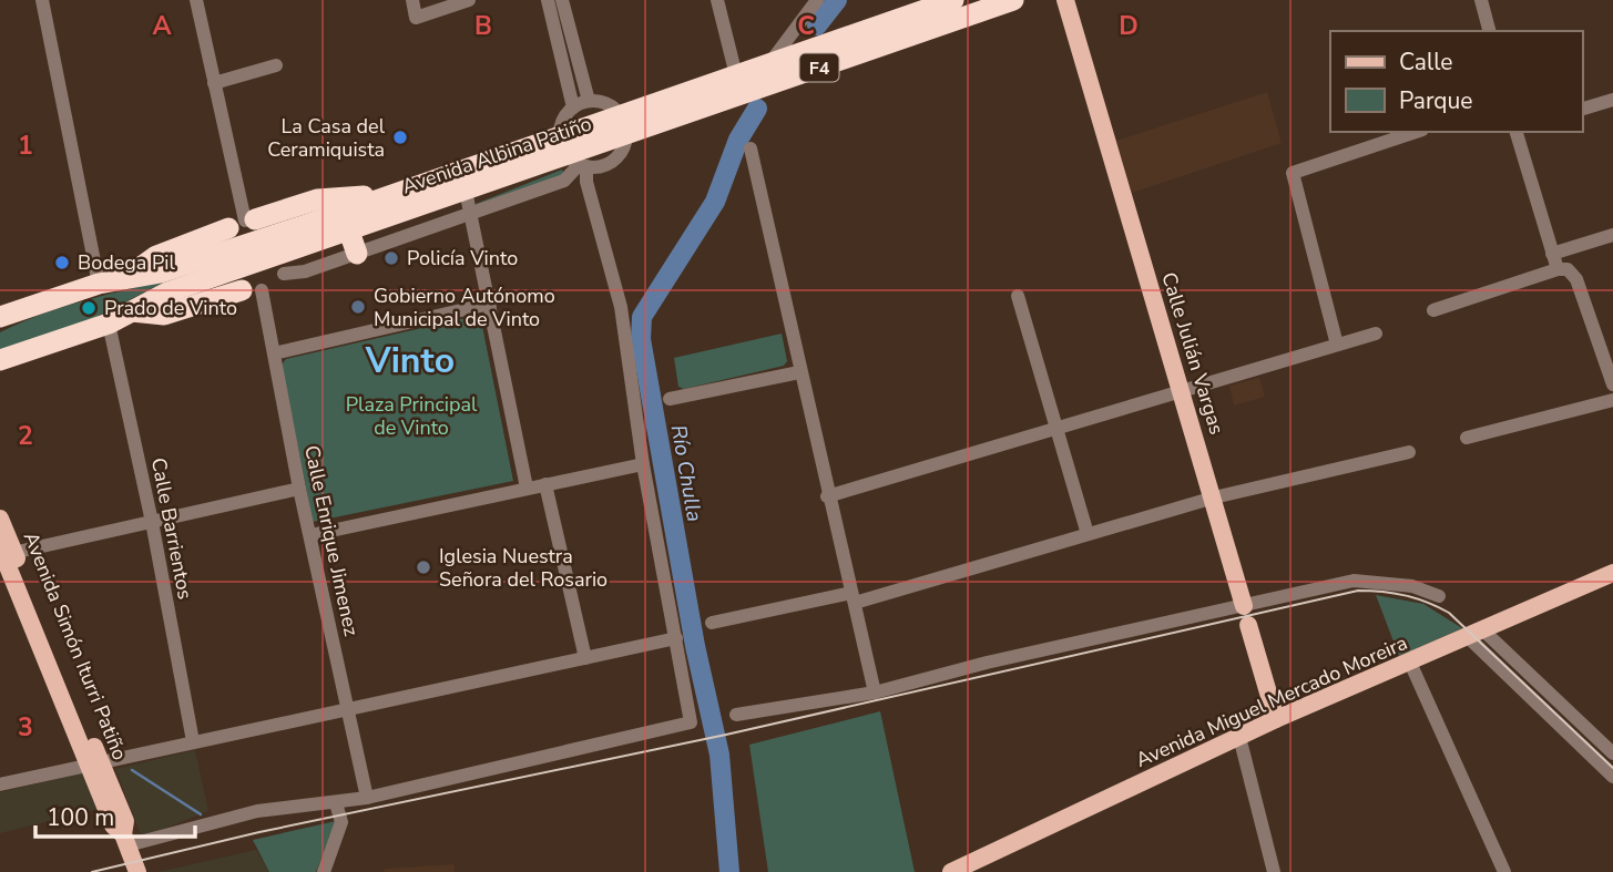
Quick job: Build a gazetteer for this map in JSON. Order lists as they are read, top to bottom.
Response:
{
  "streets": {
    "highway": ["F4", "Avenida Albina Patiño"],
    "main road": ["Calle Julián Vargas", "Avenida Simón Iturri Patiño", "Avenida Miguel Mercado Moreira"],
    "street": ["Calle Barrientos", "Calle Enrique Jimenez"]
  },
  "crossings": [
    ["Avenida Albina Patiño", "Calle Barrientos"],
    ["Calle Julián Vargas", "Avenida Miguel Mercado Moreira"]
  ],
  "districts": ["Vinto"],
  "water": ["Río Chulla"],
  "parks": ["Plaza Principal de Vinto"],
  "places": [
    "La Casa del Ceramiquista",
    "Policía Vinto",
    "Bodega Pil",
    "Gobierno Autónomo Municipal de Vinto",
    "Prado de Vinto",
    "Iglesia Nuestra Señora del Rosario"
  ],
  "legend": ["Calle", "Parque"],
  "scale_bar": "100 m",
  "grid": {
    "columns": [
      "A",
      "B",
      "C",
      "D"
    ],
    "rows": ["1", "2", "3"]
  }
}
